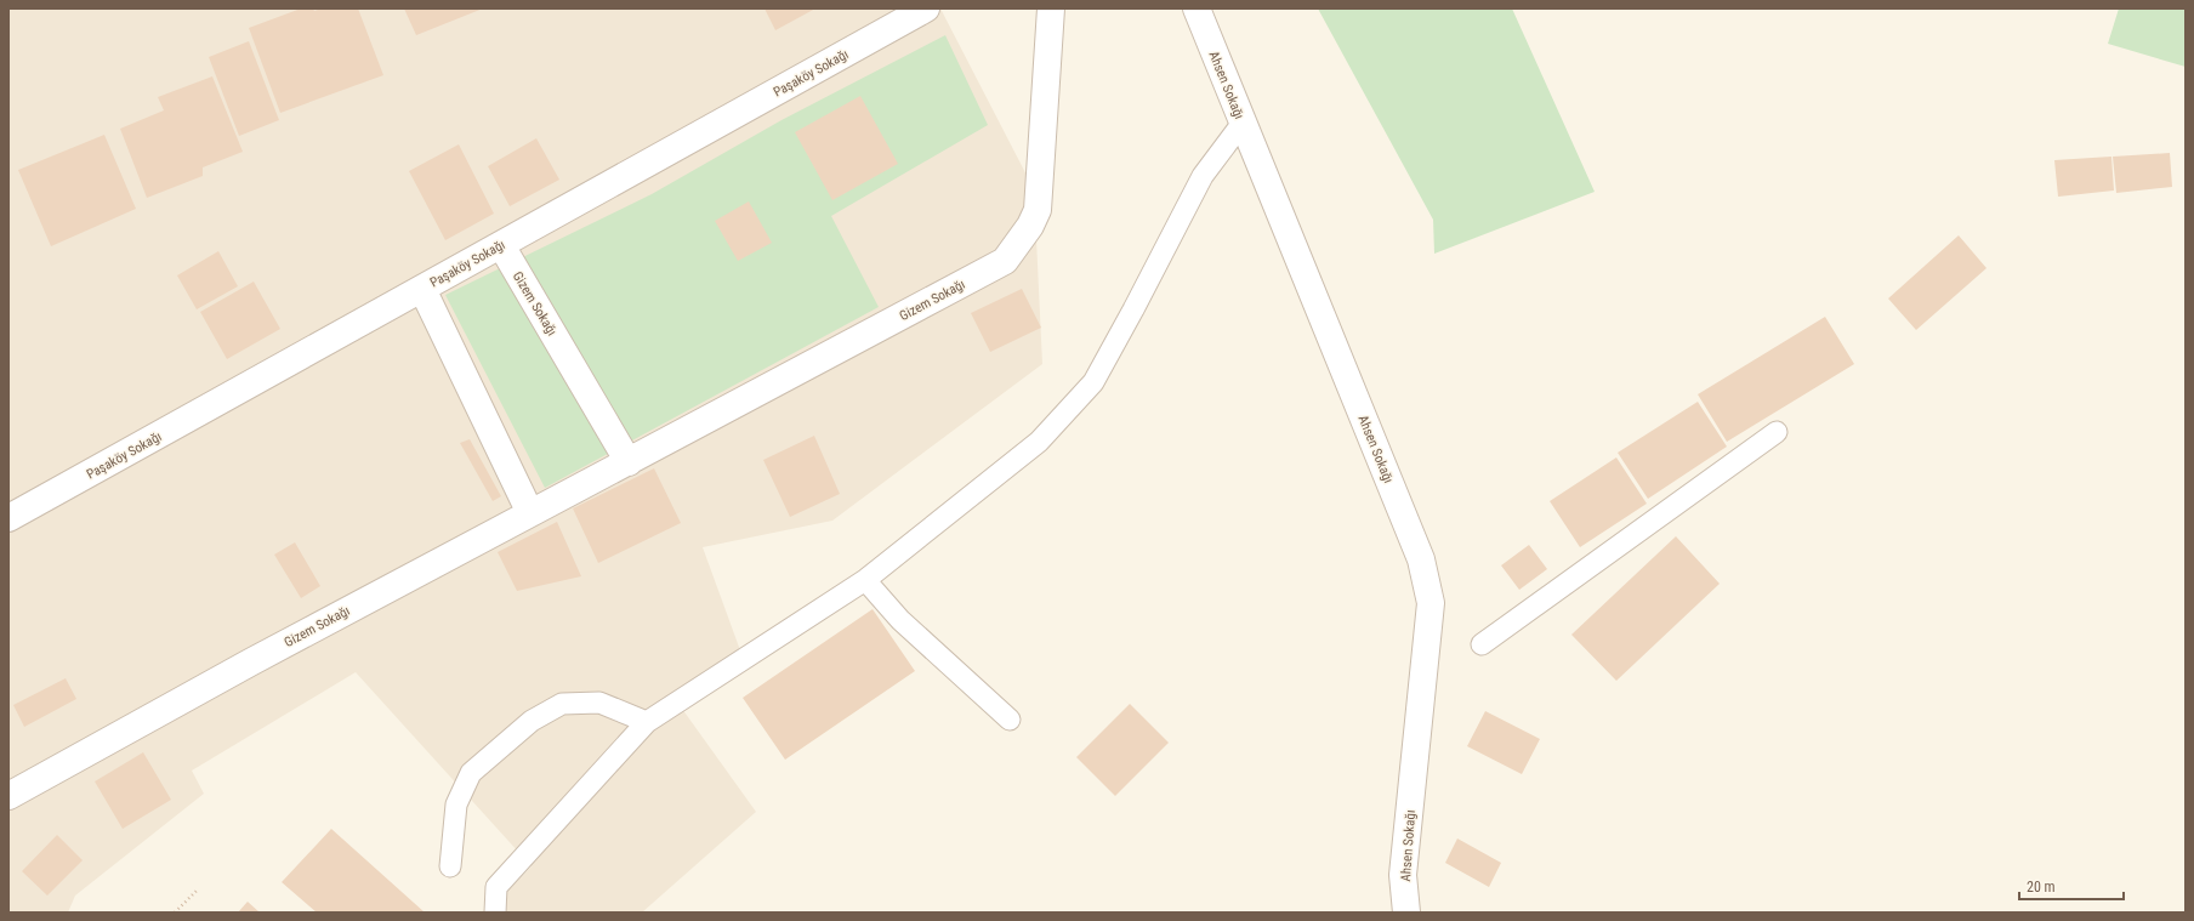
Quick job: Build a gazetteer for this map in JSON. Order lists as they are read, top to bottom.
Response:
{
  "streets": {
    "street": ["Paşaköy Sokağı", "Ahsen Sokağı", "Gizem Sokağı"]
  },
  "crossings": [
    ["Paşaköy Sokağı", "Gizem Sokağı"]
  ],
  "scale_bar": "20 m"
}
